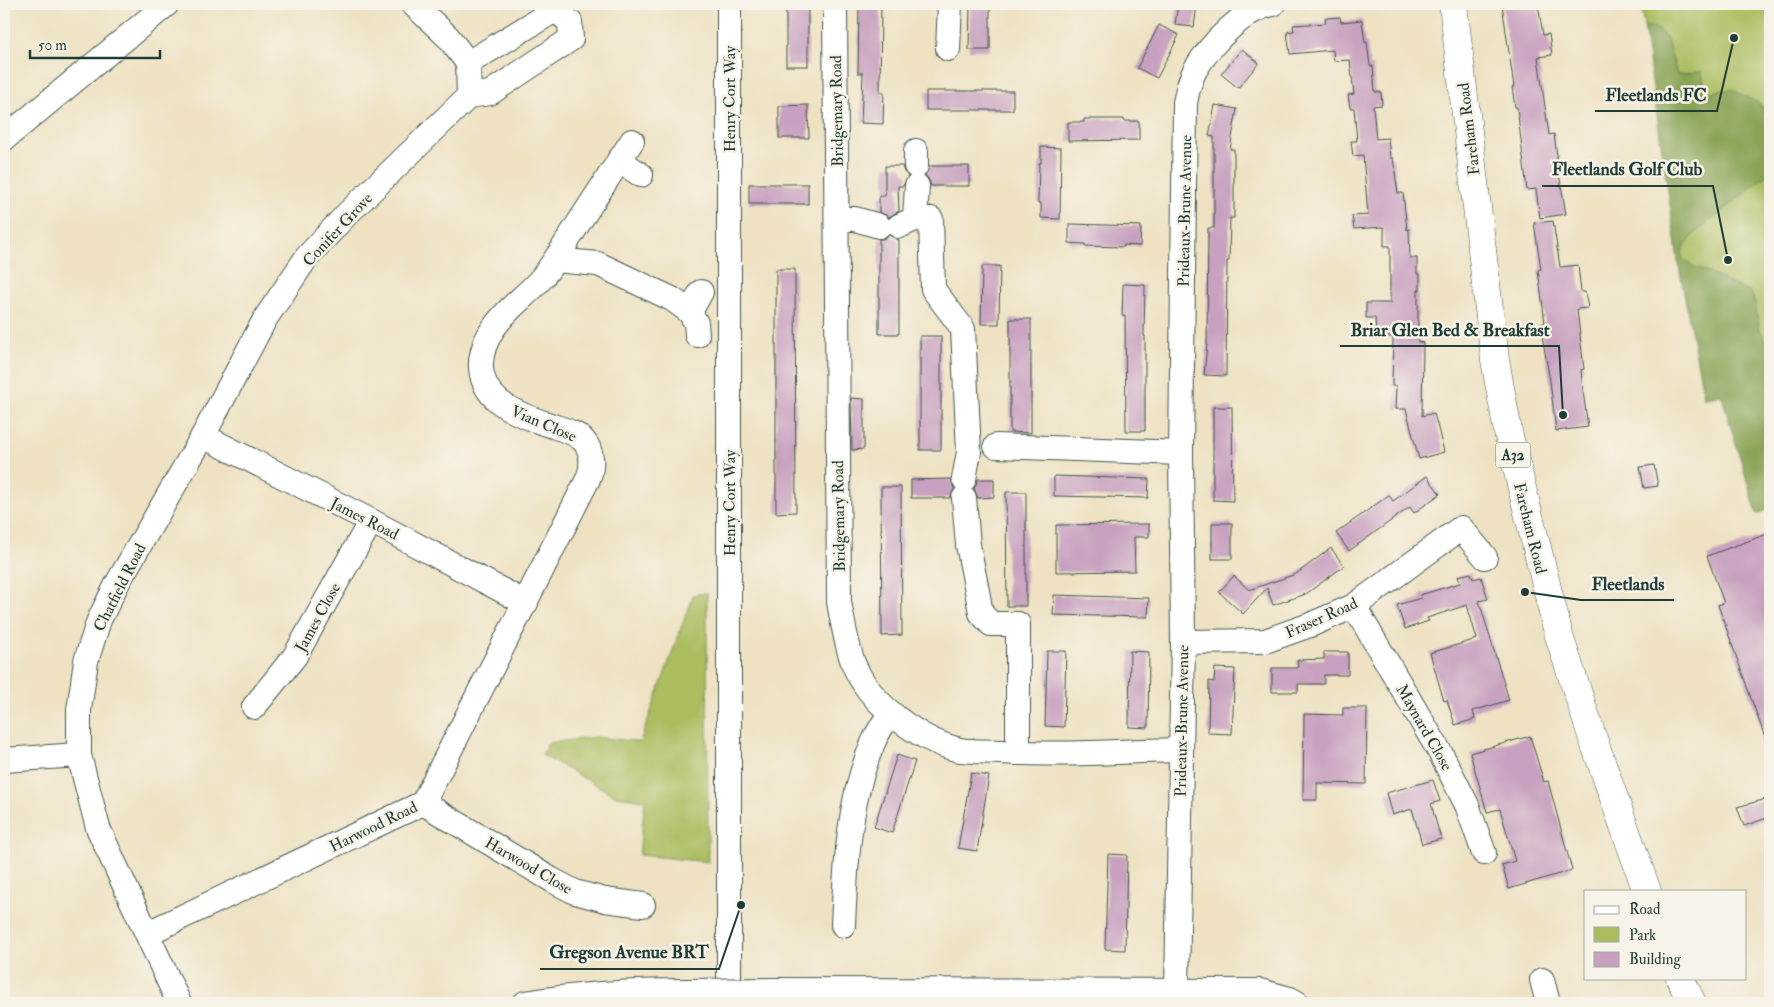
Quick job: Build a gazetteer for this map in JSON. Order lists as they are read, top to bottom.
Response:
{
  "streets": {
    "main road": ["Fareham Road", "A32"],
    "street": [
      "Henry Cort Way",
      "Bridgemary Road",
      "Prideaux-Brune Avenue",
      "Conifer Grove",
      "Vian Close",
      "James Road",
      "Chatfield Road",
      "James Close",
      "Fraser Road",
      "Maynard Close",
      "Harwood Road",
      "Harwood Close"
    ]
  },
  "crossings": [
    ["Bridgemary Road", "Prideaux-Brune Avenue"],
    ["Prideaux-Brune Avenue", "Fraser Road"],
    ["Conifer Grove", "James Road"],
    ["Conifer Grove", "Chatfield Road"],
    ["Vian Close", "James Road"],
    ["Vian Close", "Harwood Road"],
    ["James Road", "Chatfield Road"],
    ["James Road", "James Close"],
    ["James Road", "Harwood Road"],
    ["Chatfield Road", "Harwood Road"],
    ["Fraser Road", "Maynard Close"],
    ["Harwood Road", "Harwood Close"]
  ],
  "places": [
    "Fleetlands FC",
    "Fleetlands Golf Club",
    "Briar Glen Bed & Breakfast",
    "Fleetlands",
    "Gregson Avenue BRT"
  ],
  "legend": ["Road", "Park", "Building"],
  "scale_bar": "50 m"
}
